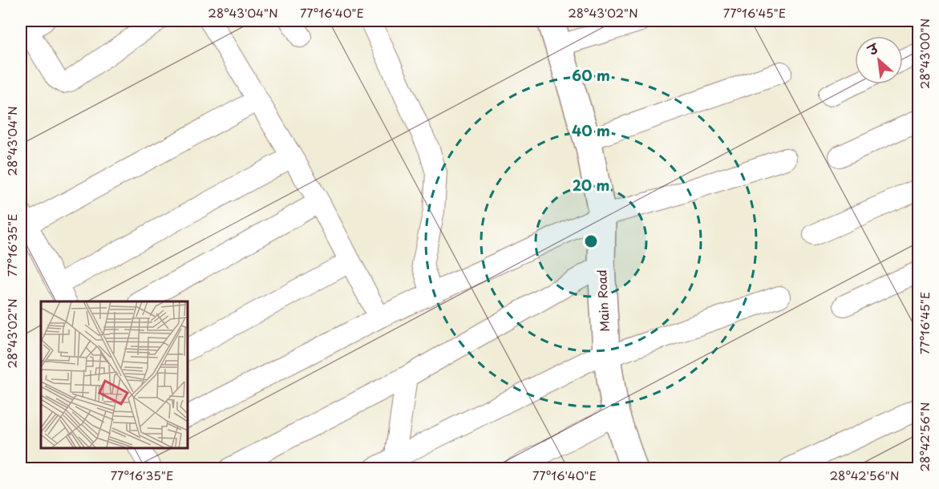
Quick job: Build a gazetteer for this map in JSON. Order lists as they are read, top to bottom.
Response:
{
  "streets": {
    "street": ["Main Road"]
  },
  "north": "top left",
  "coordinates": [
    "28°43'04\"N",
    "77°16'40\"E",
    "28°43'02\"N",
    "77°16'45\"E",
    "28°43'00\"N",
    "77°16'35\"E",
    "28°42'56\"N"
  ],
  "rings": ["60 m", "40 m", "20 m"]
}
